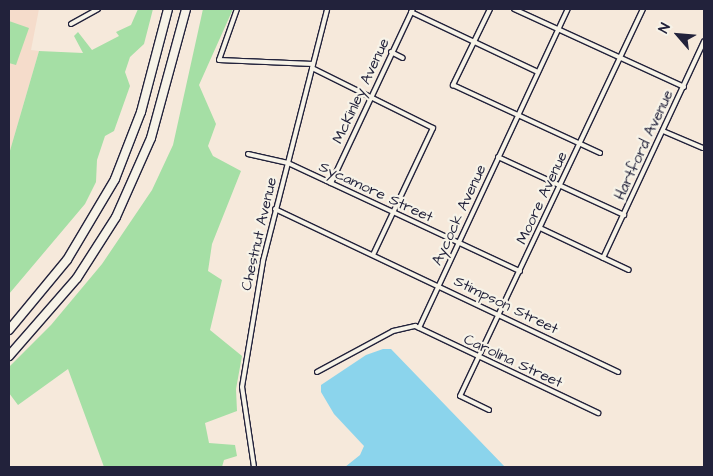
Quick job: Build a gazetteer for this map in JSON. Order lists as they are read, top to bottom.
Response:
{
  "streets": {
    "street": [
      "McKinley Avenue",
      "Hartford Avenue",
      "Sycamore Street",
      "Moore Avenue",
      "Aycock Avenue",
      "Chestnut Avenue",
      "Stimpson Street",
      "Carolina Street"
    ]
  },
  "crossings": [
    ["McKinley Avenue", "Sycamore Street"],
    ["Sycamore Street", "Moore Avenue"],
    ["Sycamore Street", "Aycock Avenue"],
    ["Sycamore Street", "Chestnut Avenue"],
    ["Moore Avenue", "Stimpson Street"],
    ["Moore Avenue", "Carolina Street"],
    ["Aycock Avenue", "Stimpson Street"],
    ["Aycock Avenue", "Carolina Street"],
    ["Chestnut Avenue", "Stimpson Street"]
  ],
  "north": "top left"
}
